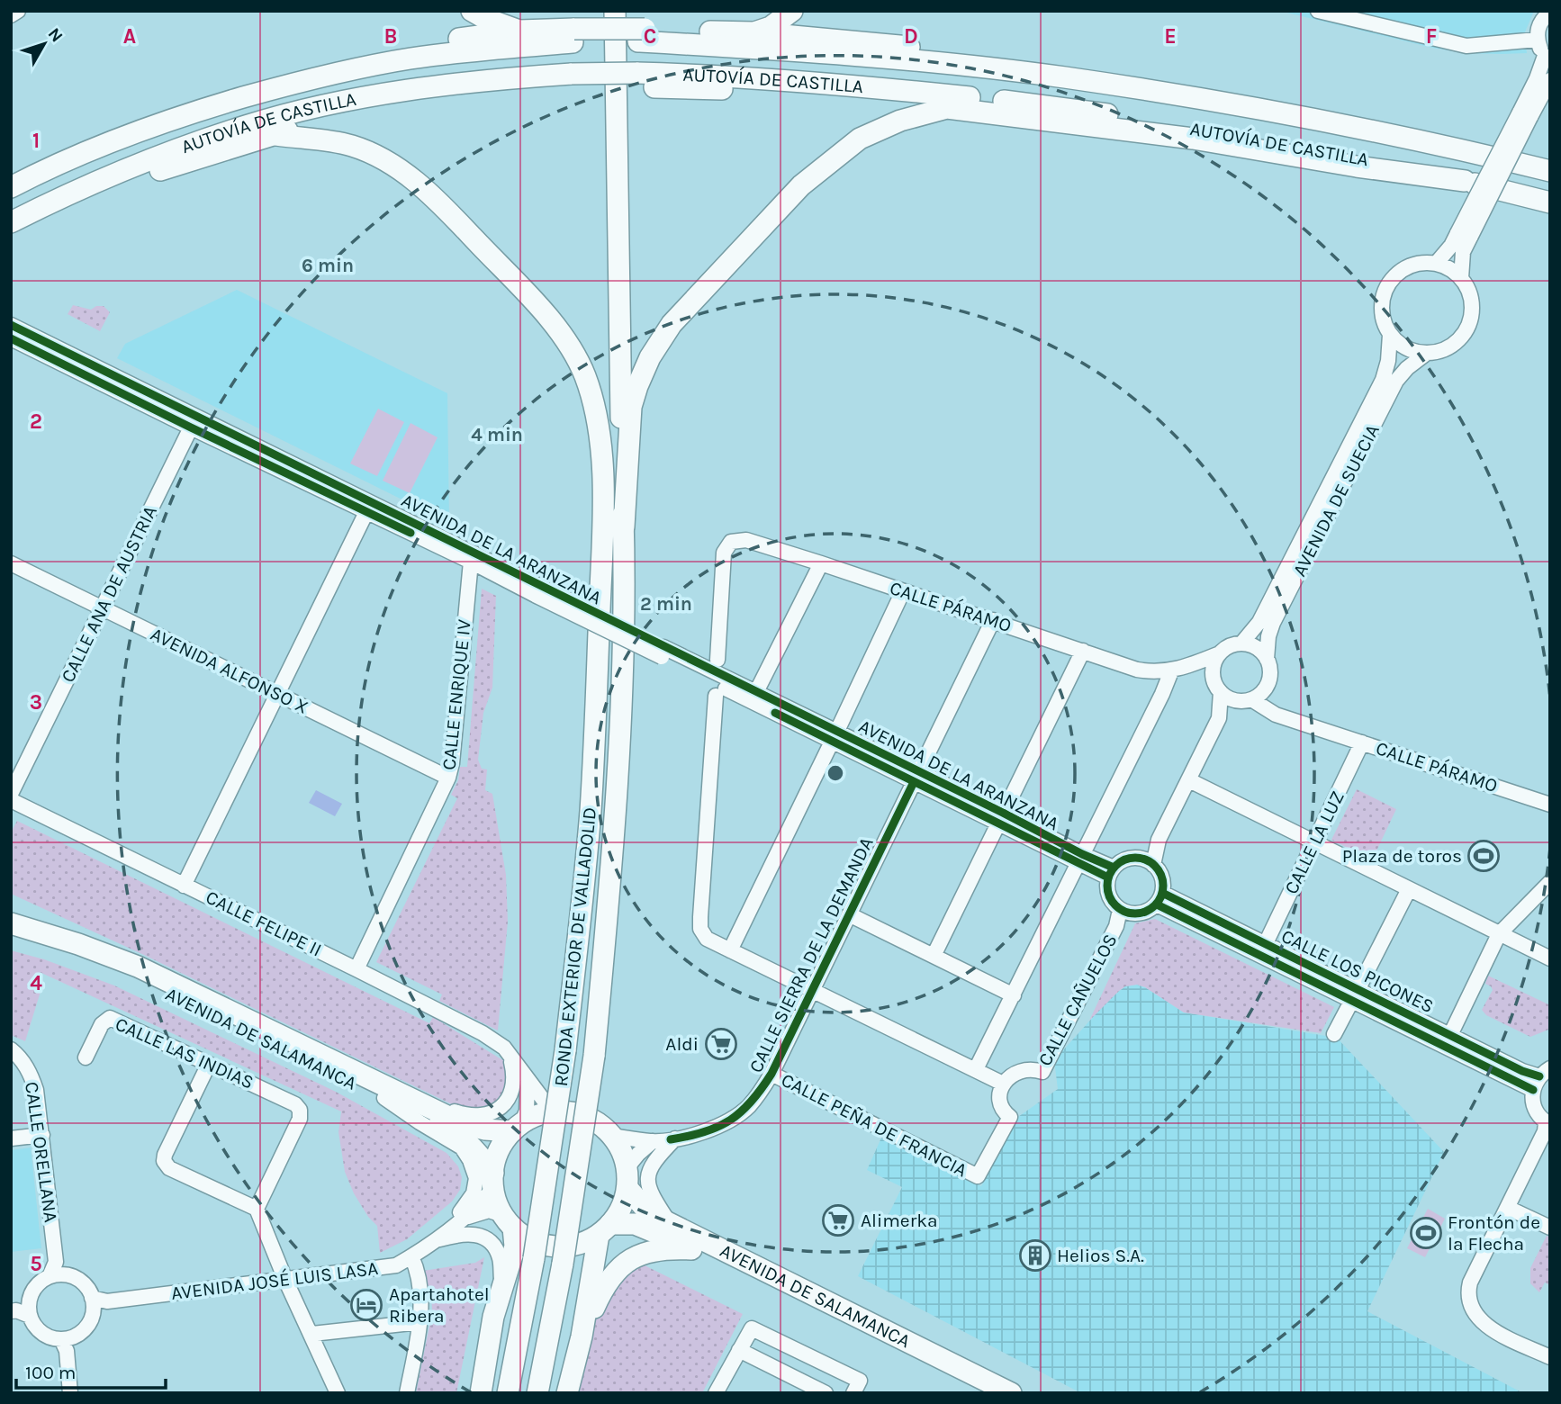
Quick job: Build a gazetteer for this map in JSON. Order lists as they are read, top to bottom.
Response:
{
  "streets": {
    "highway": ["AUTOVÍA DE CASTILLA", "RONDA EXTERIOR DE VALLADOLID", "AVENIDA DE SALAMANCA"],
    "street": [
      "AVENIDA DE SUECIA",
      "AVENIDA DE LA ARANZANA",
      "CALLE ANA DE AUSTRIA",
      "CALLE PÁRAMO",
      "AVENIDA ALFONSO X",
      "CALLE ENRIQUE IV",
      "CALLE LA LUZ",
      "CALLE FELIPE II",
      "CALLE SIERRA DE LA DEMANDA",
      "CALLE LOS PICONES",
      "CALLE CAÑUELOS",
      "CALLE LAS INDIAS",
      "CALLE PEÑA DE FRANCIA",
      "CALLE ORELLANA",
      "AVENIDA JOSÉ LUIS LASA"
    ]
  },
  "crossings": [
    ["AVENIDA DE SUECIA", "CALLE PÁRAMO"],
    ["AVENIDA DE LA ARANZANA", "CALLE ANA DE AUSTRIA"],
    ["AVENIDA DE LA ARANZANA", "CALLE ENRIQUE IV"],
    ["AVENIDA DE LA ARANZANA", "CALLE SIERRA DE LA DEMANDA"],
    ["AVENIDA DE LA ARANZANA", "CALLE LOS PICONES"],
    ["AVENIDA DE LA ARANZANA", "CALLE CAÑUELOS"],
    ["CALLE ANA DE AUSTRIA", "AVENIDA ALFONSO X"],
    ["CALLE PÁRAMO", "CALLE LA LUZ"],
    ["CALLE PÁRAMO", "CALLE SIERRA DE LA DEMANDA"],
    ["AVENIDA ALFONSO X", "CALLE ENRIQUE IV"],
    ["CALLE ENRIQUE IV", "CALLE FELIPE II"],
    ["CALLE LA LUZ", "CALLE LOS PICONES"],
    ["CALLE FELIPE II", "CALLE SIERRA DE LA DEMANDA"],
    ["CALLE FELIPE II", "AVENIDA DE SALAMANCA"],
    ["CALLE FELIPE II", "AVENIDA JOSÉ LUIS LASA"],
    ["CALLE SIERRA DE LA DEMANDA", "AVENIDA DE SALAMANCA"],
    ["CALLE SIERRA DE LA DEMANDA", "CALLE PEÑA DE FRANCIA"],
    ["CALLE SIERRA DE LA DEMANDA", "AVENIDA JOSÉ LUIS LASA"],
    ["CALLE LOS PICONES", "CALLE CAÑUELOS"],
    ["CALLE CAÑUELOS", "CALLE PEÑA DE FRANCIA"],
    ["AVENIDA DE SALAMANCA", "AVENIDA JOSÉ LUIS LASA"],
    ["CALLE ORELLANA", "AVENIDA JOSÉ LUIS LASA"]
  ],
  "places": {
    "sports": ["Plaza de toros", "Frontón de la Flecha"],
    "supermarket": ["Aldi", "Alimerka"],
    "building": ["Helios S.A."],
    "hotel": ["Apartahotel Ribera"]
  },
  "scale_bar": "100 m",
  "north": "top right",
  "grid": {
    "columns": [
      "A",
      "B",
      "C",
      "D",
      "E",
      "F"
    ],
    "rows": [
      "1",
      "2",
      "3",
      "4",
      "5"
    ]
  },
  "rings": ["6 min", "4 min", "2 min"]
}
